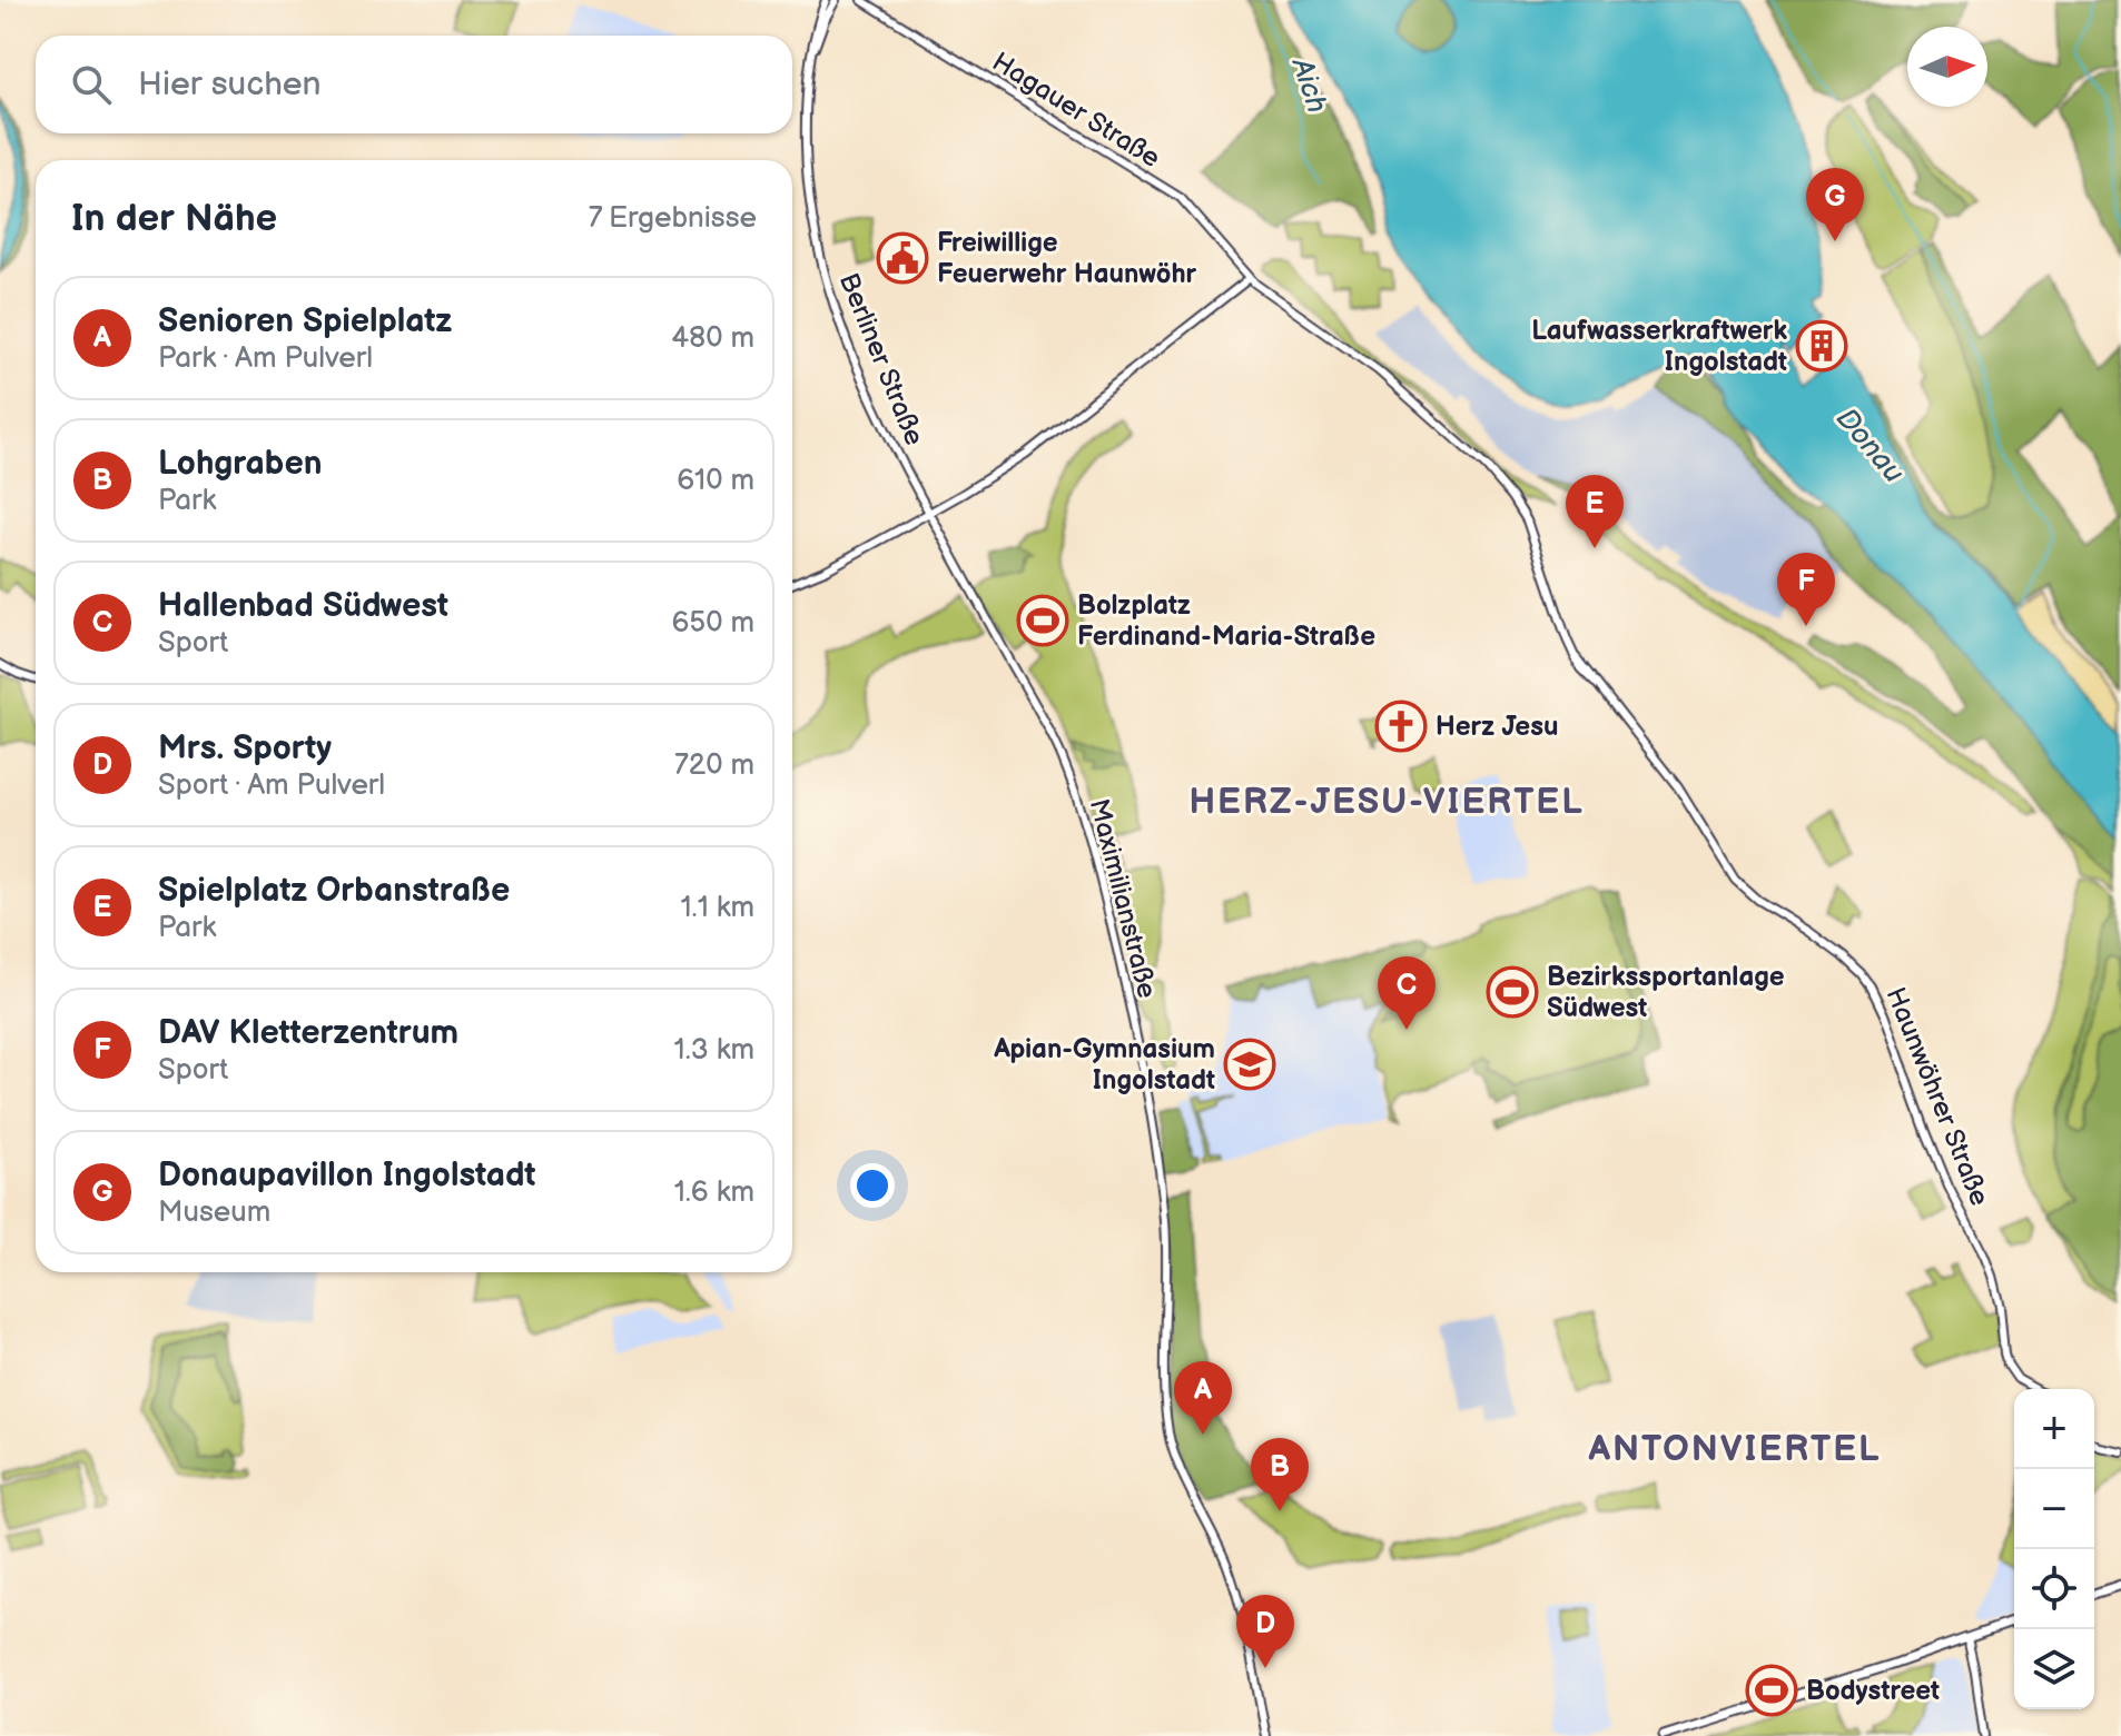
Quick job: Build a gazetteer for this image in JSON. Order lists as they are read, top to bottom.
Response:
{
  "streets": {
    "street": [
      "Hagauer Straße",
      "Berliner Straße",
      "Maximilianstraße",
      "Haunwöhrer Straße"
    ]
  },
  "crossings": [
    ["Hagauer Straße", "Haunwöhrer Straße"],
    ["Berliner Straße", "Maximilianstraße"]
  ],
  "districts": ["HERZ-JESU-VIERTEL", "ANTONVIERTEL"],
  "water": ["Aich", "Donau"],
  "places": {
    "public building": ["Freiwillige Feuerwehr Haunwöhr"],
    "building": ["Laufwasserkraftwerk Ingolstadt"],
    "sports": ["Bolzplatz Ferdinand-Maria-Straße", "Bezirkssportanlage Südwest", "Bodystreet"],
    "church": ["Herz Jesu"],
    "school or university": ["Apian-Gymnasium Ingolstadt"]
  },
  "north": "right",
  "page": {
    "search": "Hier suchen",
    "heading": ["In der Nähe", "7 Ergebnisse"],
    "pins": [
      "G",
      "E",
      "F",
      "C",
      "A",
      "B",
      "D"
    ],
    "list": [
      {
        "mark": "A",
        "name": "Senioren Spielplatz",
        "note": "Park · Am Pulverl",
        "value": "480 m"
      },
      {
        "mark": "B",
        "name": "Lohgraben",
        "note": "Park",
        "value": "610 m"
      },
      {
        "mark": "C",
        "name": "Hallenbad Südwest",
        "note": "Sport",
        "value": "650 m"
      },
      {
        "mark": "D",
        "name": "Mrs. Sporty",
        "note": "Sport · Am Pulverl",
        "value": "720 m"
      },
      {
        "mark": "E",
        "name": "Spielplatz Orbanstraße",
        "note": "Park",
        "value": "1.1 km"
      },
      {
        "mark": "F",
        "name": "DAV Kletterzentrum",
        "note": "Sport",
        "value": "1.3 km"
      },
      {
        "mark": "G",
        "name": "Donaupavillon Ingolstadt",
        "note": "Museum",
        "value": "1.6 km"
      }
    ],
    "map_buttons": ["+", "−"]
  }
}
